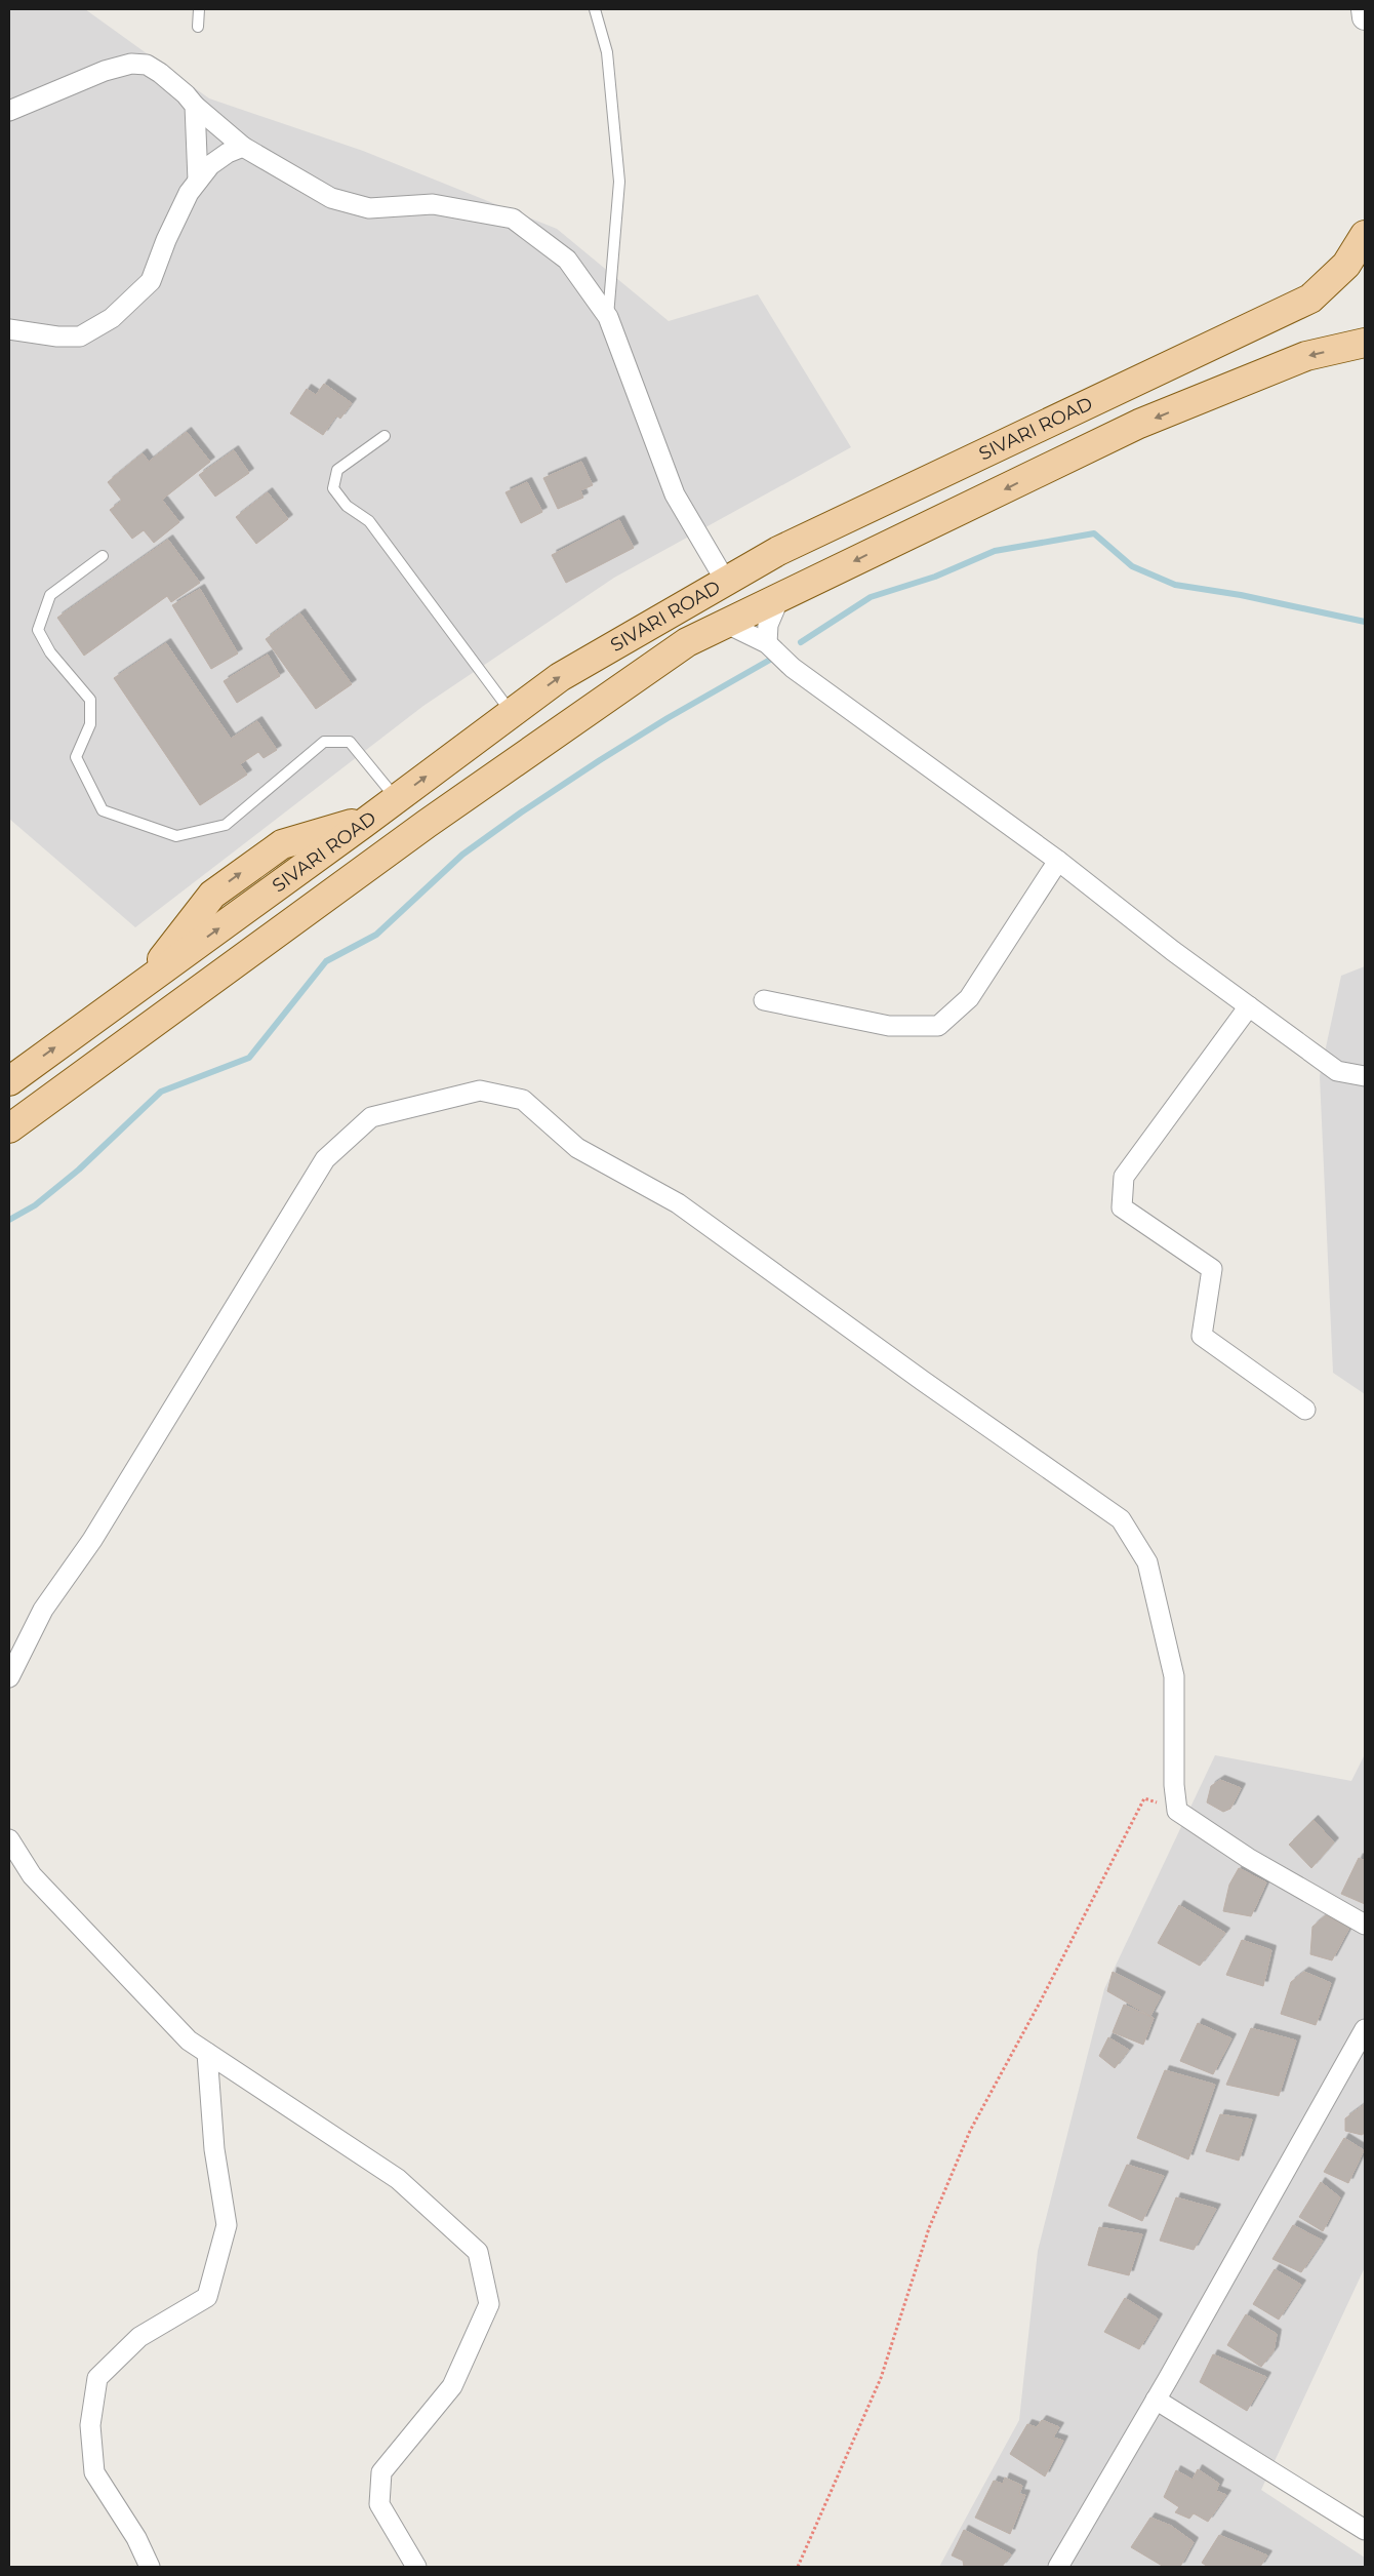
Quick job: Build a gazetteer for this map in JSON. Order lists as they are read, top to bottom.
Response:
{
  "streets": {
    "main road": ["SIVARI ROAD"]
  }
}
